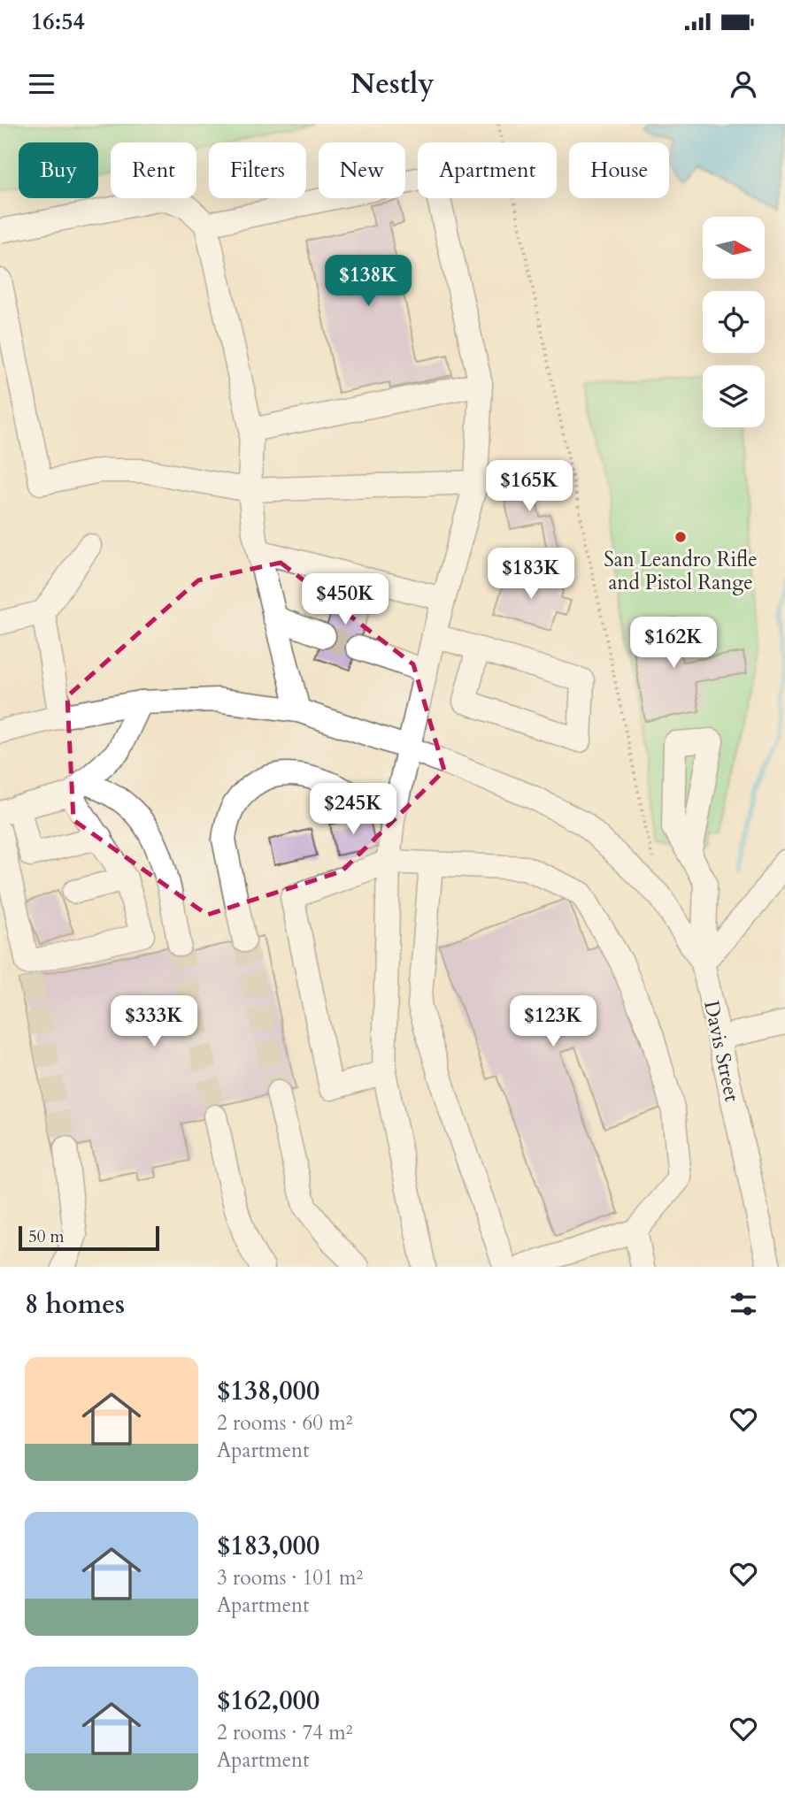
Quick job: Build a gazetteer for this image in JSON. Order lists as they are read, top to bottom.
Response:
{
  "streets": {
    "street": ["Davis Street"]
  },
  "places": ["San Leandro Rifle and Pistol Range"],
  "scale_bar": "50 m",
  "north": "right",
  "page": {
    "status": "16:54",
    "header": "Nestly",
    "chip": [
      "Buy",
      "Rent",
      "Filters",
      "New",
      "Apartment",
      "House"
    ],
    "price": [
      "$138K",
      "$165K",
      "$183K",
      "$450K",
      "$162K",
      "$245K",
      "$333K",
      "$123K"
    ],
    "scale": "50 m",
    "heading": "8 homes",
    "list": [
      {
        "name": "$138,000",
        "note": "2 rooms · 60 m² · Apartment"
      },
      {
        "name": "$183,000",
        "note": "3 rooms · 101 m² · Apartment"
      },
      {
        "name": "$162,000",
        "note": "2 rooms · 74 m² · Apartment"
      }
    ]
  }
}
